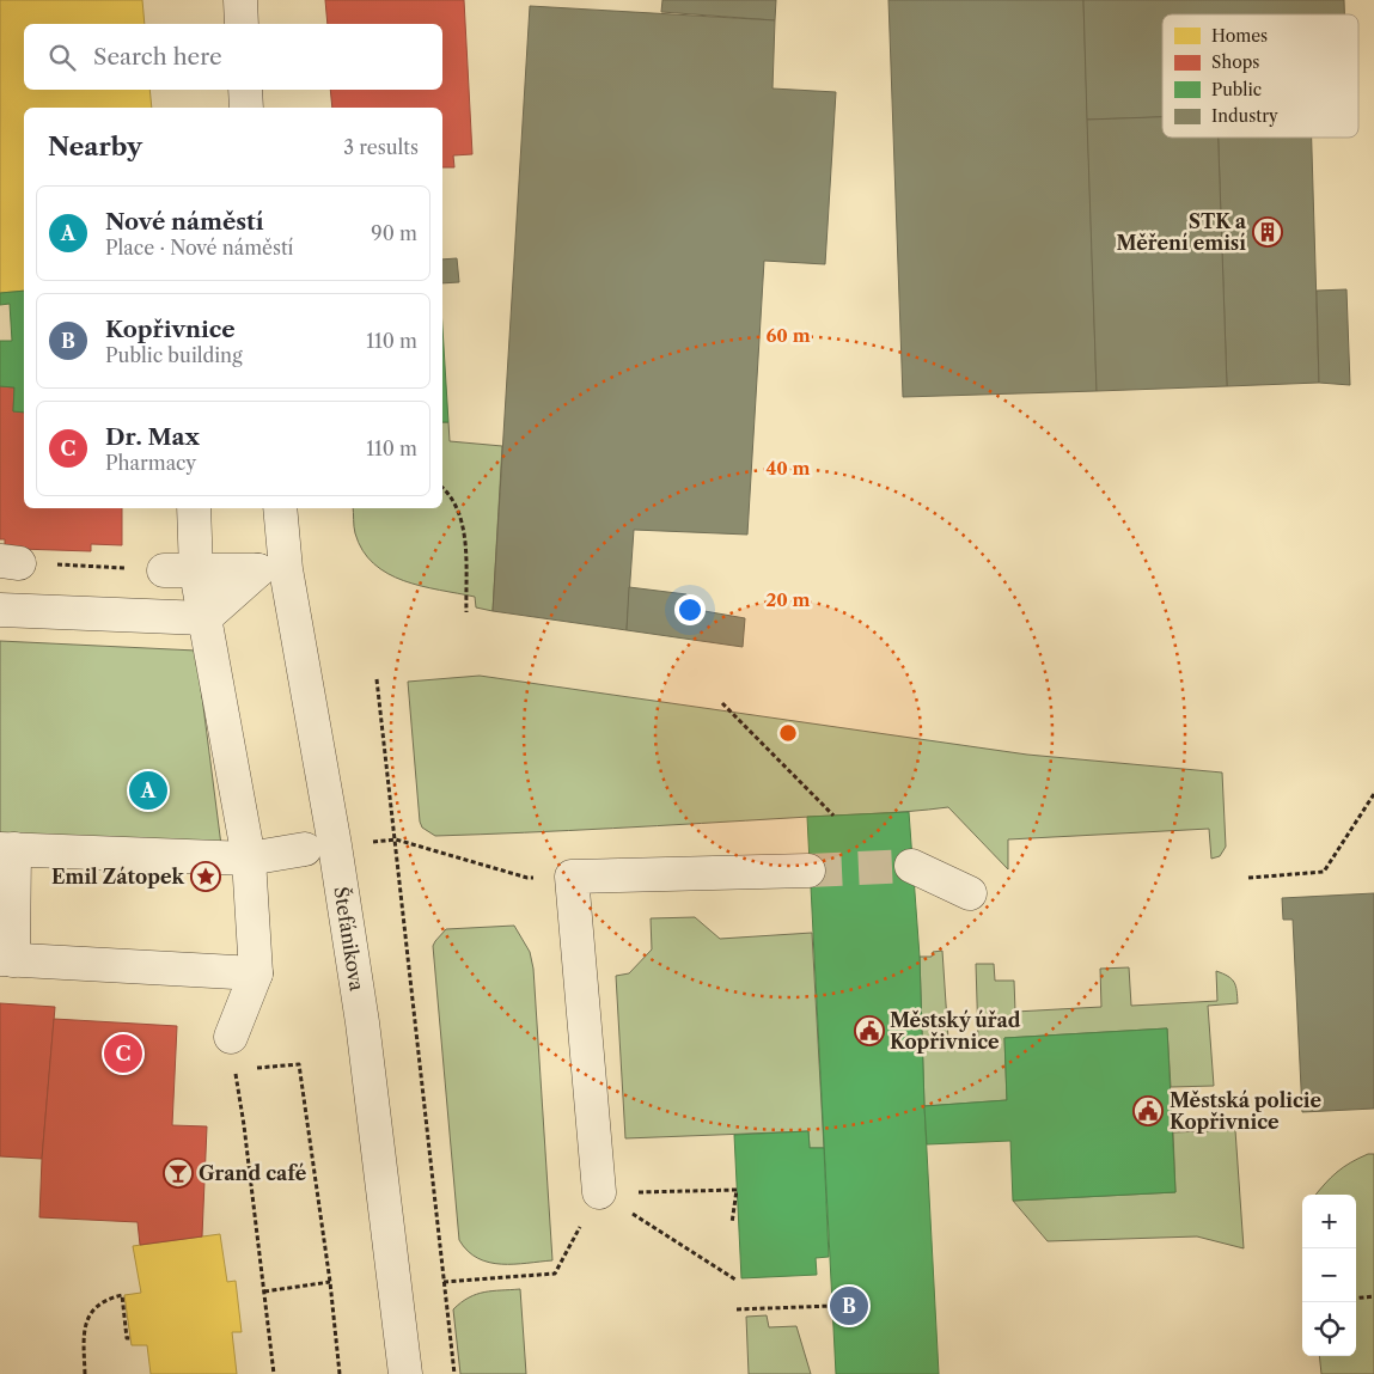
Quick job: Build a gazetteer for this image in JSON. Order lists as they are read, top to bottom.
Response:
{
  "streets": {
    "street": ["Štefánikova"]
  },
  "places": {
    "building": ["STK a Měření emisí"],
    "place": ["Emil Zátopek"],
    "public building": ["Městský úřad Kopřivnice", "Městská policie Kopřivnice"],
    "bar": ["Grand café"]
  },
  "legend": [
    "Homes",
    "Shops",
    "Public",
    "Industry"
  ],
  "page": {
    "search": "Search here",
    "heading": ["Nearby", "3 results"],
    "list": [
      {
        "mark": "A",
        "name": "Nové náměstí",
        "note": "Place · Nové náměstí",
        "value": "90 m"
      },
      {
        "mark": "B",
        "name": "Kopřivnice",
        "note": "Public building",
        "value": "110 m"
      },
      {
        "mark": "C",
        "name": "Dr. Max",
        "note": "Pharmacy",
        "value": "110 m"
      }
    ],
    "pins": ["A", "C", "B"],
    "map_buttons": ["+", "−"]
  },
  "rings": ["60 m", "40 m", "20 m"]
}
